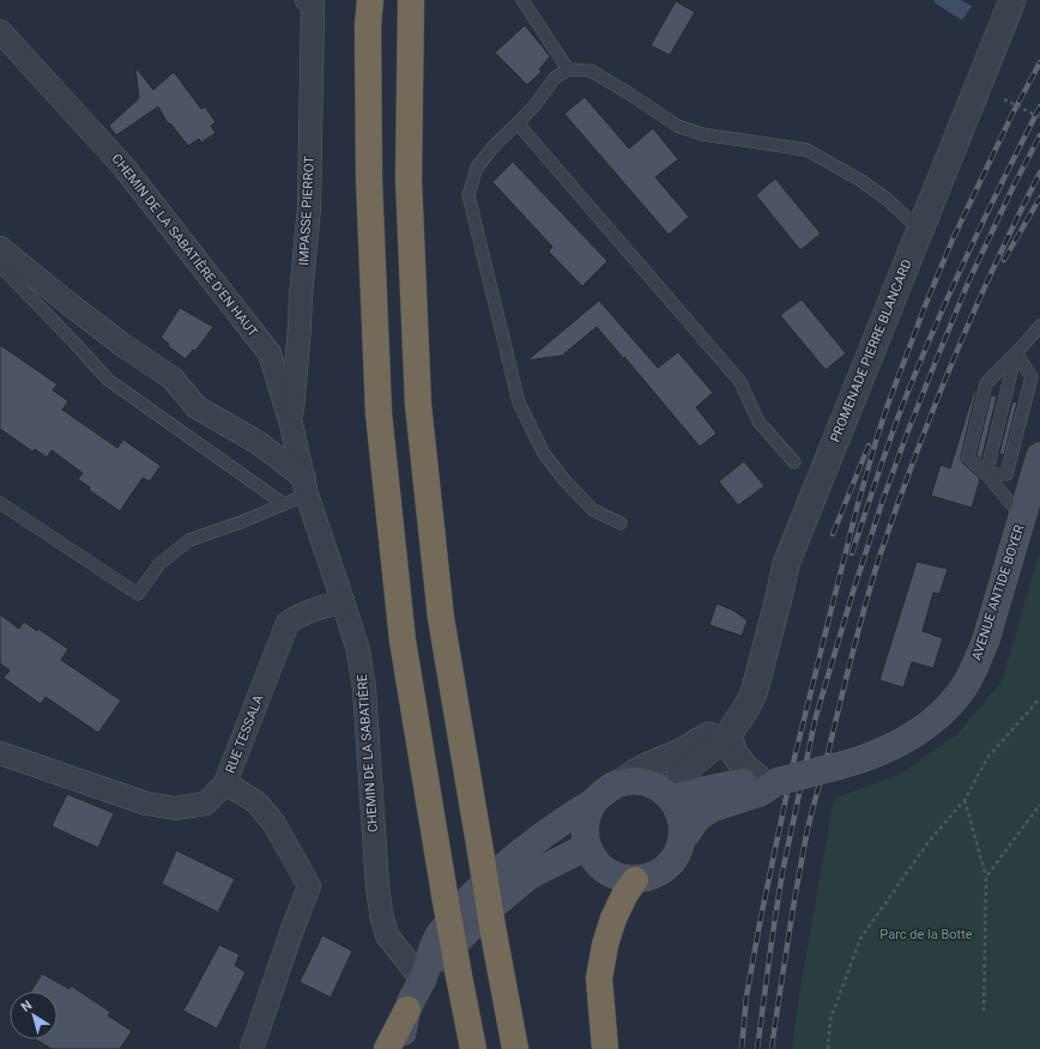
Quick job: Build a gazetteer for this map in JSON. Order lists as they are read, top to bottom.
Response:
{
  "streets": {
    "main road": ["AVENUE ANTIDE BOYER"],
    "street": [
      "IMPASSE PIERROT",
      "CHEMIN DE LA SABATIÈRE D'EN HAUT",
      "PROMENADE PIERRE BLANCARD",
      "RUE TESSALA",
      "CHEMIN DE LA SABATIÈRE"
    ]
  },
  "crossings": [
    ["IMPASSE PIERROT", "CHEMIN DE LA SABATIÈRE D'EN HAUT"],
    ["CHEMIN DE LA SABATIÈRE D'EN HAUT", "CHEMIN DE LA SABATIÈRE"],
    ["PROMENADE PIERRE BLANCARD", "AVENUE ANTIDE BOYER"],
    ["RUE TESSALA", "CHEMIN DE LA SABATIÈRE"]
  ],
  "parks": ["Parc de la Botte"],
  "north": "top left"
}
